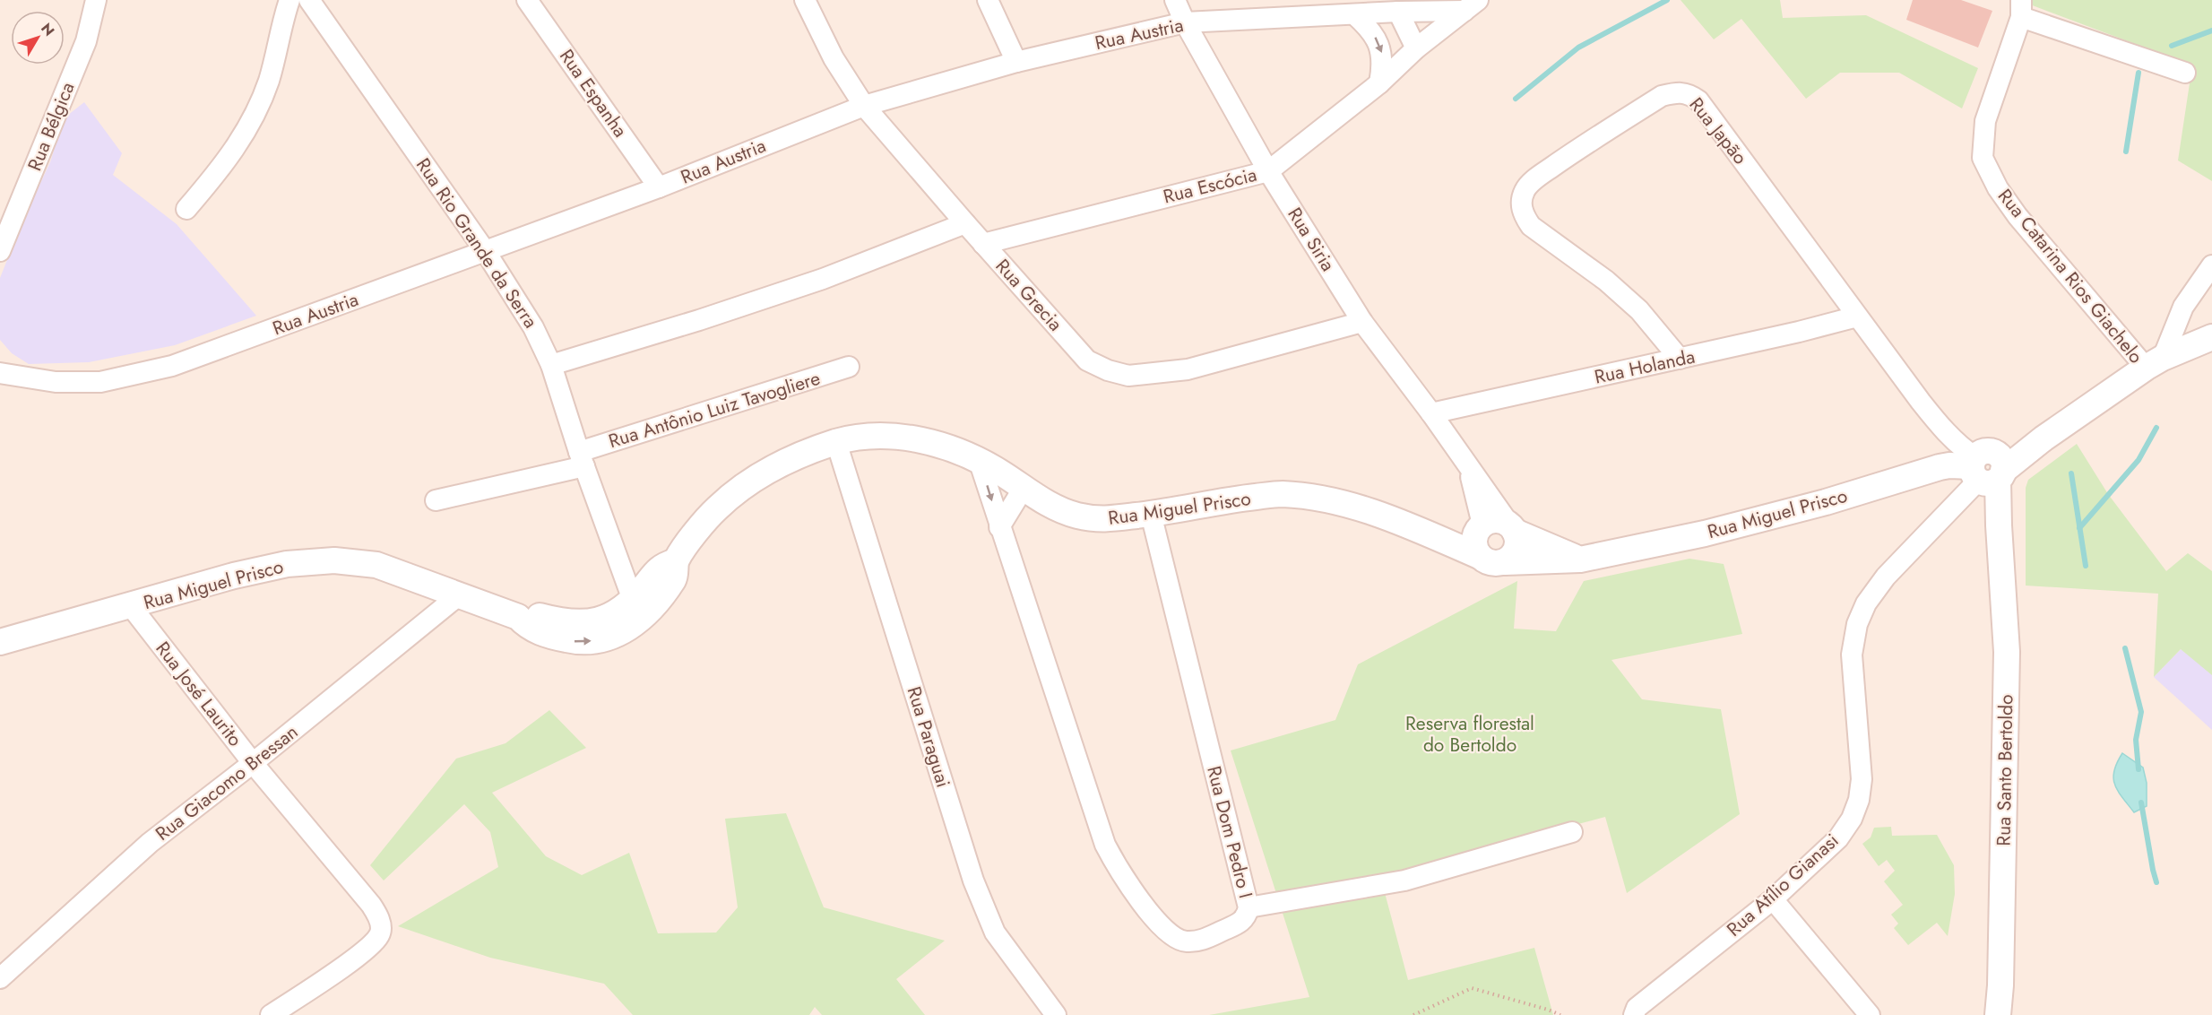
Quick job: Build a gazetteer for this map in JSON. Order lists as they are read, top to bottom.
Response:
{
  "streets": {
    "street": [
      "Rua Austria",
      "Rua Espanha",
      "Rua Bélgica",
      "Rua Japão",
      "Rua Escócia",
      "Rua Siria",
      "Rua Rio Grande da Serra",
      "Rua Catarina Rios Giachelo",
      "Rua Grecia",
      "Rua Holanda",
      "Rua Antônio Luiz Tavogliere",
      "Rua Miguel Prisco",
      "Rua José Laurito",
      "Rua Paraguai",
      "Rua Santo Bertoldo",
      "Rua Giacomo Bressan",
      "Rua Dom Pedro I",
      "Rua Atílio Gianasi"
    ]
  },
  "crossings": [
    ["Rua Austria", "Rua Espanha"],
    ["Rua Austria", "Rua Escócia"],
    ["Rua Austria", "Rua Siria"],
    ["Rua Austria", "Rua Rio Grande da Serra"],
    ["Rua Austria", "Rua Grecia"],
    ["Rua Japão", "Rua Holanda"],
    ["Rua Japão", "Rua Miguel Prisco"],
    ["Rua Japão", "Rua Santo Bertoldo"],
    ["Rua Japão", "Rua Atílio Gianasi"],
    ["Rua Escócia", "Rua Siria"],
    ["Rua Escócia", "Rua Grecia"],
    ["Rua Siria", "Rua Grecia"],
    ["Rua Siria", "Rua Holanda"],
    ["Rua Siria", "Rua Miguel Prisco"],
    ["Rua Rio Grande da Serra", "Rua Antônio Luiz Tavogliere"],
    ["Rua Rio Grande da Serra", "Rua Miguel Prisco"],
    ["Rua Catarina Rios Giachelo", "Rua Miguel Prisco"],
    ["Rua Miguel Prisco", "Rua José Laurito"],
    ["Rua Miguel Prisco", "Rua Paraguai"],
    ["Rua Miguel Prisco", "Rua Santo Bertoldo"],
    ["Rua Miguel Prisco", "Rua Giacomo Bressan"],
    ["Rua Miguel Prisco", "Rua Dom Pedro I"],
    ["Rua Miguel Prisco", "Rua Atílio Gianasi"],
    ["Rua José Laurito", "Rua Giacomo Bressan"],
    ["Rua Santo Bertoldo", "Rua Atílio Gianasi"]
  ],
  "parks": ["Reserva florestal do Bertoldo"],
  "north": "top right"
}
